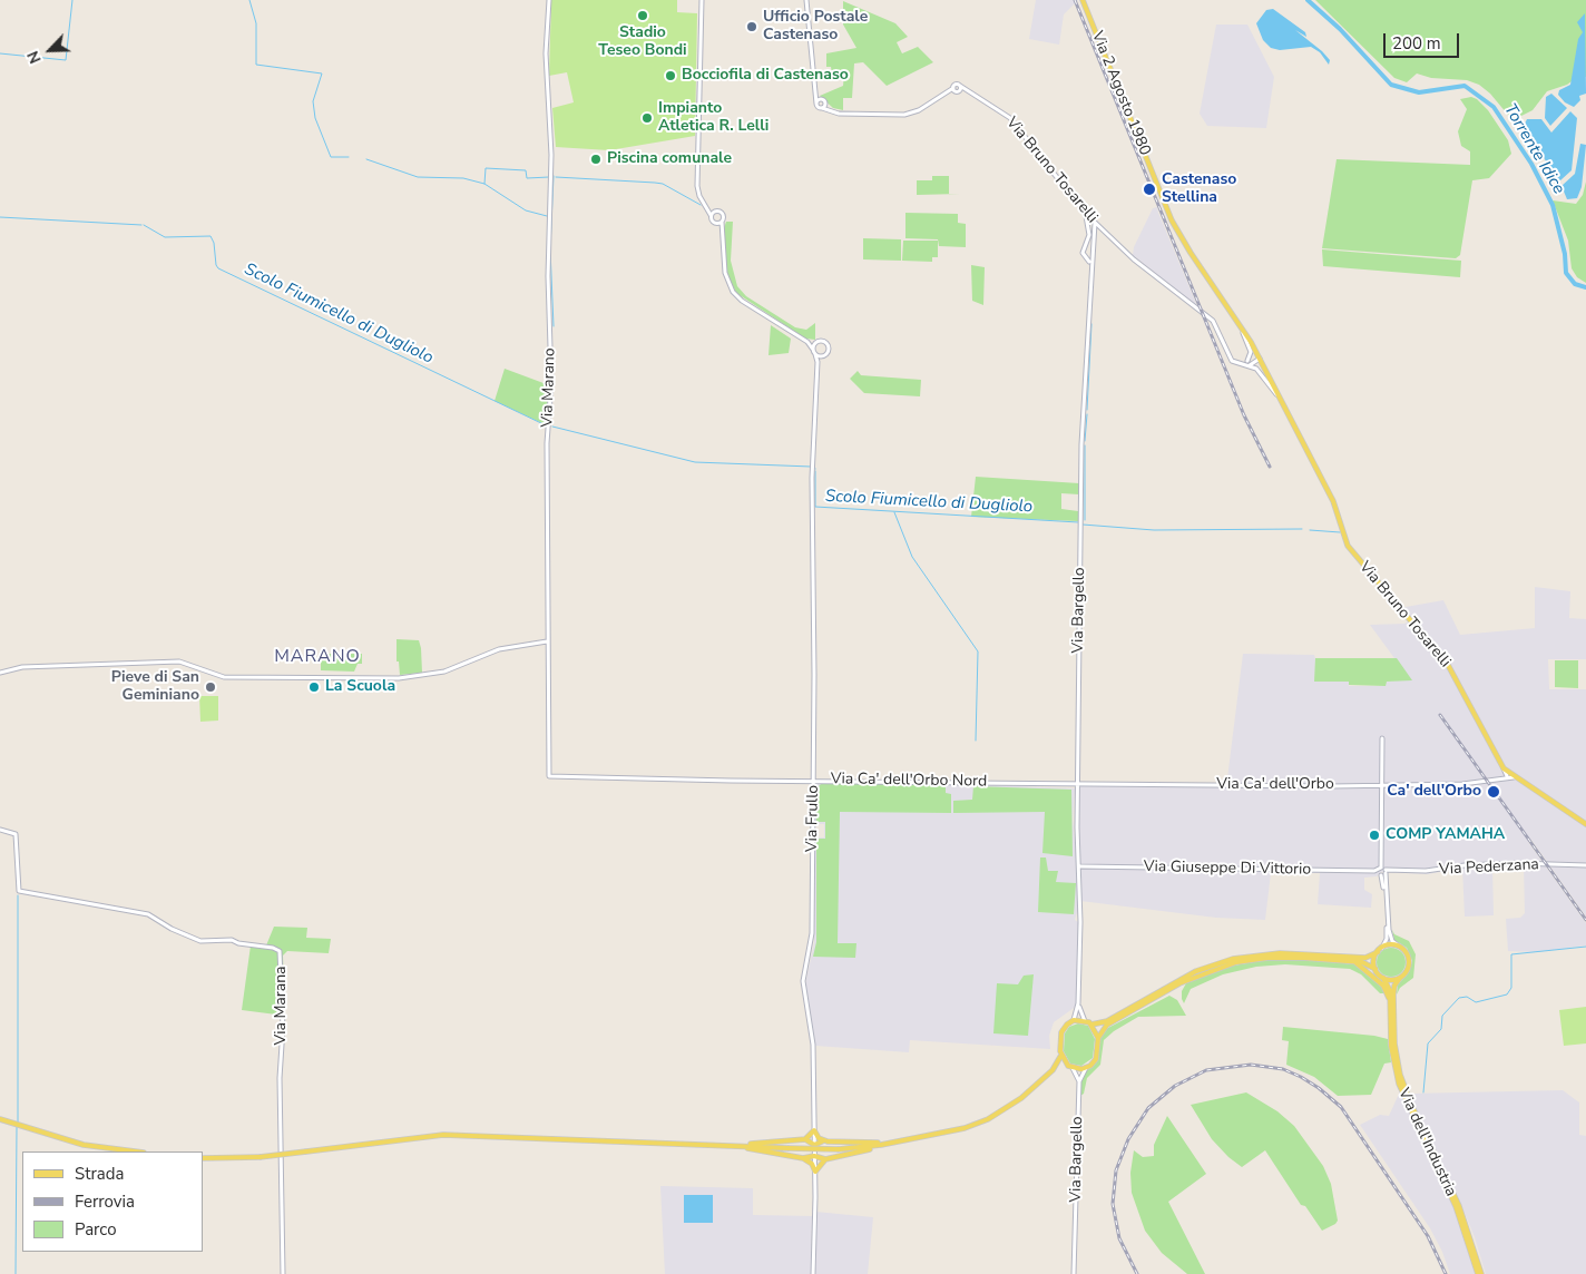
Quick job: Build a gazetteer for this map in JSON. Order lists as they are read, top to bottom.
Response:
{
  "streets": {
    "main road": ["Via 2 Agosto 1980", "Via Bruno Tosarelli", "Via dell'Industria"],
    "street": [
      "Via Marano",
      "Via Bargello",
      "Via Ca' dell'Orbo Nord",
      "Via Ca' dell'Orbo",
      "Via Frullo",
      "Via Pederzana",
      "Via Giuseppe Di Vittorio",
      "Via Marana"
    ]
  },
  "crossings": [
    ["Via 2 Agosto 1980", "Via Bruno Tosarelli"],
    ["Via Bruno Tosarelli", "Via Bargello"],
    ["Via Marano", "Via Ca' dell'Orbo Nord"],
    ["Via Bargello", "Via Ca' dell'Orbo Nord"],
    ["Via Bargello", "Via Giuseppe Di Vittorio"],
    ["Via Ca' dell'Orbo Nord", "Via Ca' dell'Orbo"],
    ["Via Ca' dell'Orbo Nord", "Via Frullo"],
    ["Via Pederzana", "Via Giuseppe Di Vittorio"]
  ],
  "districts": ["MARANO"],
  "water": ["Torrente Idice", "Scolo Fiumicello di Dugliolo"],
  "places": [
    "Stadio Teseo Bondi",
    "Ufficio Postale Castenaso",
    "Bocciofila di Castenaso",
    "Impianto Atletica R. Lelli",
    "Piscina comunale",
    "Castenaso Stellina",
    "Pieve di San Geminiano",
    "La Scuola",
    "Ca' dell'Orbo",
    "COMP YAMAHA"
  ],
  "legend": ["Strada", "Ferrovia", "Parco"],
  "scale_bar": "200 m",
  "north": "bottom left"
}
